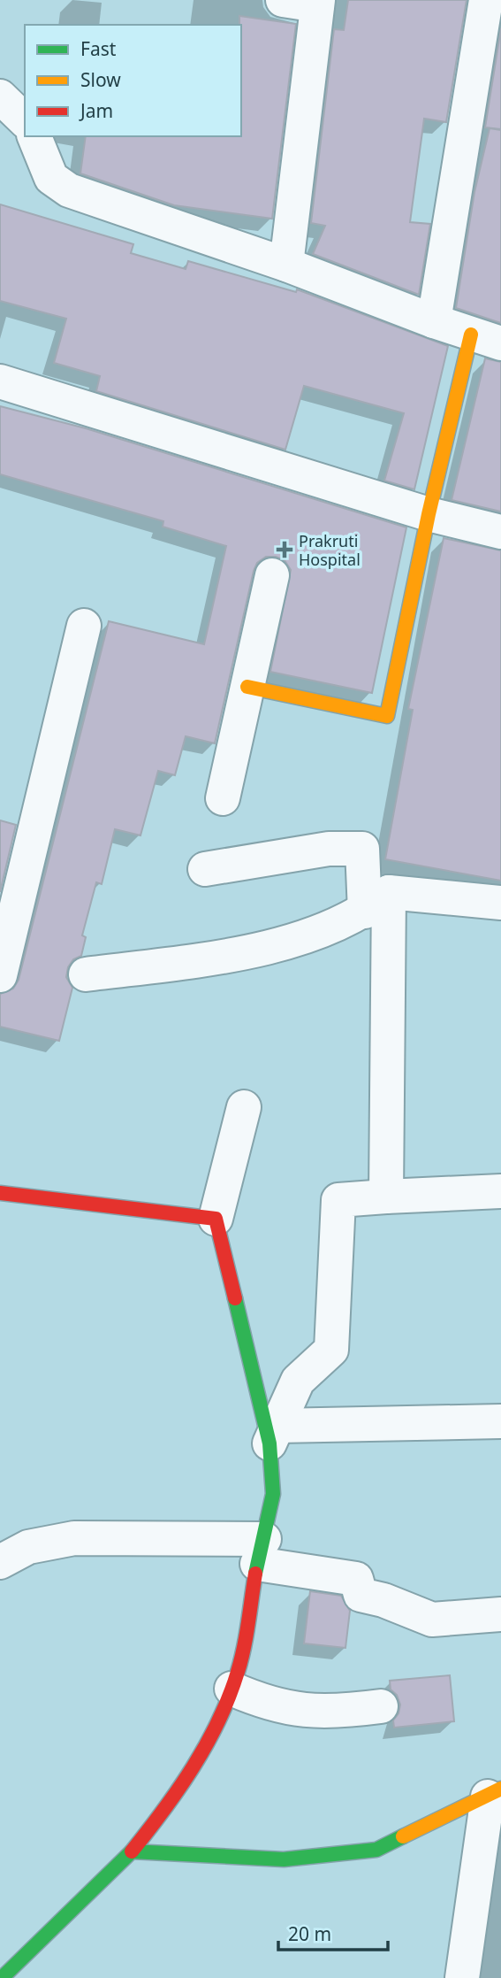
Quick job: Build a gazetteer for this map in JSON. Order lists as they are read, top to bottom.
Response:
{
  "places": {
    "health": ["Prakruti Hospital"]
  },
  "legend": ["Fast", "Slow", "Jam"],
  "scale_bar": "20 m"
}
